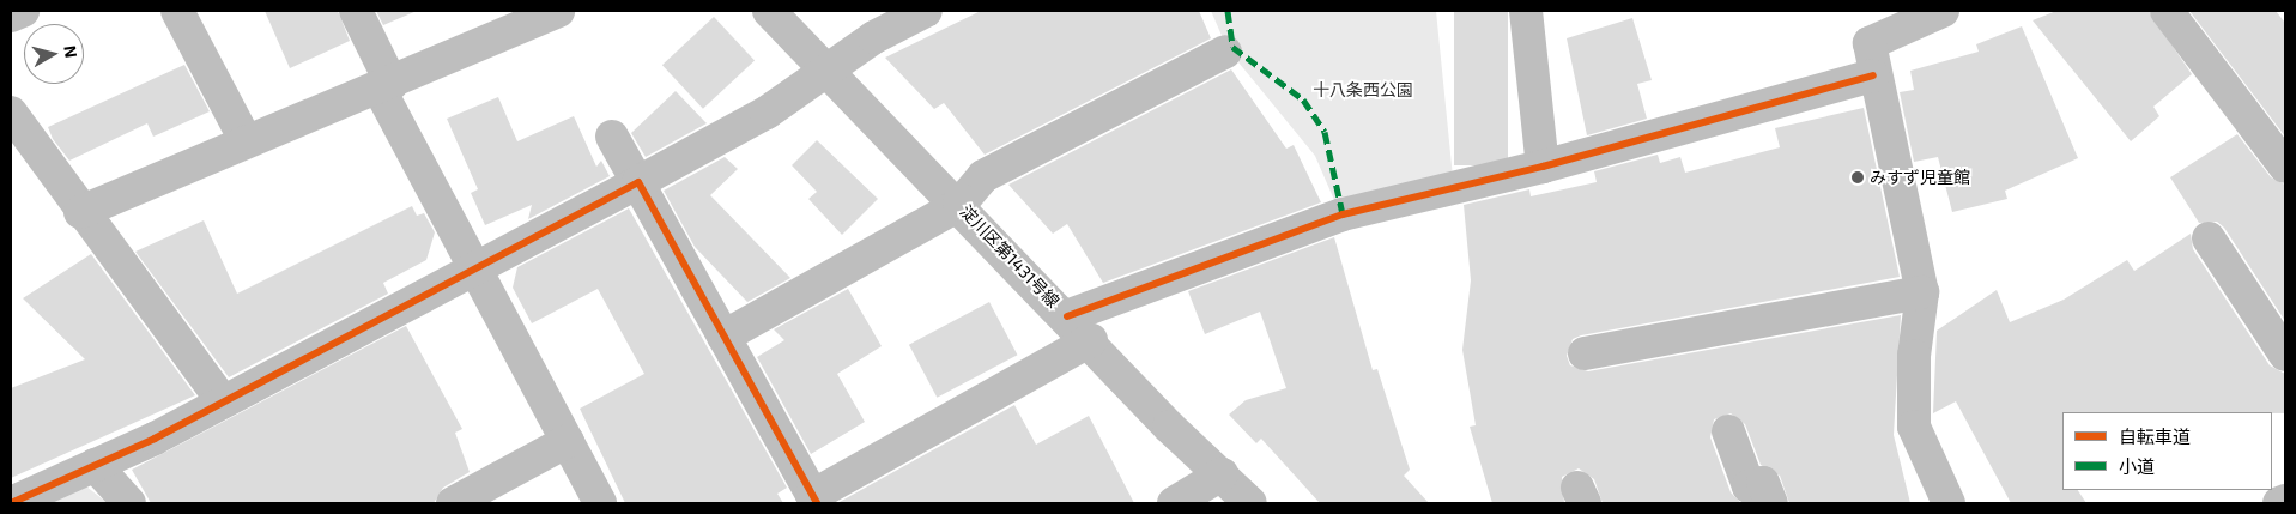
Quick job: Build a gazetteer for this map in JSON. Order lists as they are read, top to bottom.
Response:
{
  "streets": {
    "street": ["淀川区第1431号線"]
  },
  "parks": ["十八条西公園"],
  "places": ["みすず児童館"],
  "legend": ["自転車道", "小道"],
  "north": "right"
}
